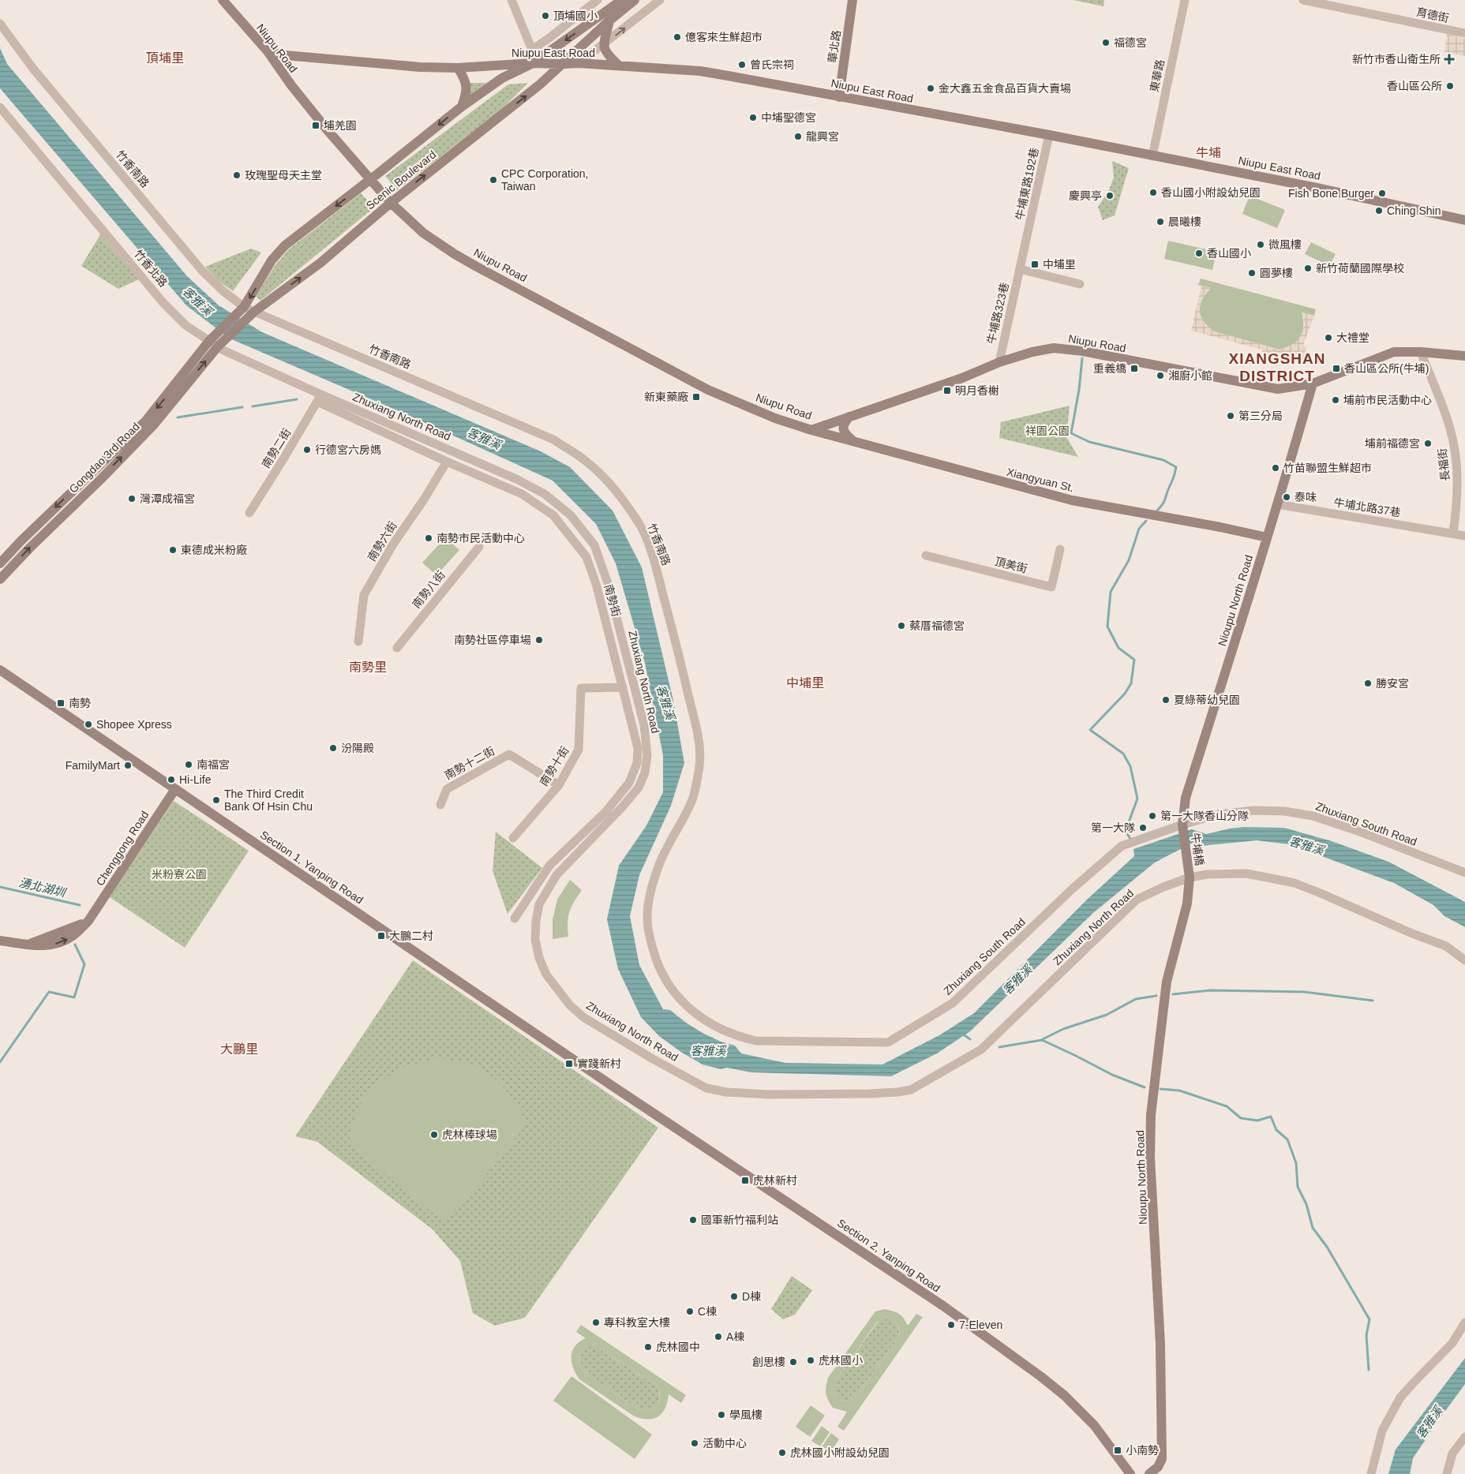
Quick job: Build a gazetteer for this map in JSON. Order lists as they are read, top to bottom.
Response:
{
  "streets": {
    "street": [
      "育德街",
      "華北路",
      "Niupu Road",
      "Niupu East Road",
      "東華路",
      "竹香南路",
      "Scenic Boulevard",
      "牛埔東路192巷",
      "竹香北路",
      "牛埔路323巷",
      "Zhuxiang North Road",
      "南勢二街",
      "Gongdao 3rd Road",
      "長福街",
      "Xiangyuan St.",
      "牛埔北路37巷",
      "南勢六街",
      "頂美街",
      "南勢八街",
      "南勢街",
      "Nioupu North Road",
      "南勢十二街",
      "南勢十街",
      "Zhuxiang South Road",
      "Chenggong Road",
      "牛埔橋",
      "Section 1, Yanping Road",
      "Section 2, Yanping Road"
    ]
  },
  "crossings": [
    ["華北路", "Niupu East Road"],
    ["Niupu Road", "Niupu East Road"],
    ["Niupu Road", "Scenic Boulevard"],
    ["Niupu Road", "牛埔路323巷"],
    ["Niupu Road", "長福街"],
    ["Niupu Road", "Xiangyuan St."],
    ["Niupu Road", "Nioupu North Road"],
    ["Niupu East Road", "東華路"],
    ["Niupu East Road", "Scenic Boulevard"],
    ["Niupu East Road", "牛埔東路192巷"],
    ["竹香南路", "Scenic Boulevard"],
    ["竹香南路", "Zhuxiang South Road"],
    ["Scenic Boulevard", "竹香北路"],
    ["Scenic Boulevard", "Gongdao 3rd Road"],
    ["Scenic Boulevard", "Zhuxiang South Road"],
    ["牛埔東路192巷", "牛埔路323巷"],
    ["竹香北路", "Zhuxiang North Road"],
    ["竹香北路", "南勢二街"],
    ["竹香北路", "Gongdao 3rd Road"],
    ["竹香北路", "南勢街"],
    ["Zhuxiang North Road", "南勢二街"],
    ["Zhuxiang North Road", "南勢街"],
    ["Zhuxiang North Road", "Nioupu North Road"],
    ["Zhuxiang North Road", "牛埔橋"],
    ["南勢二街", "南勢街"],
    ["長福街", "牛埔北路37巷"],
    ["Xiangyuan St.", "Nioupu North Road"],
    ["牛埔北路37巷", "Nioupu North Road"],
    ["南勢六街", "南勢街"],
    ["南勢街", "南勢十街"],
    ["Nioupu North Road", "Zhuxiang South Road"],
    ["Nioupu North Road", "牛埔橋"],
    ["南勢十二街", "南勢十街"],
    ["Zhuxiang South Road", "牛埔橋"],
    ["Chenggong Road", "Section 1, Yanping Road"],
    ["Section 1, Yanping Road", "Section 2, Yanping Road"]
  ],
  "districts": [
    "頂埔里",
    "牛埔",
    "XIANGSHAN DISTRICT",
    "南勢里",
    "中埔里",
    "大鵬里"
  ],
  "water": ["客雅溪", "湧北湖圳"],
  "parks": ["祥園公園", "米粉寮公園"],
  "places": {
    "other": [
      "頂埔國小",
      "億客來生鮮超市",
      "福德宮",
      "曾氏宗祠",
      "香山區公所",
      "金大鑫五金食品百貨大賣場",
      "中埔聖德宮",
      "龍興宮",
      "玫瑰聖母天主堂",
      "CPC Corporation, Taiwan",
      "香山國小附設幼兒園",
      "Fish Bone Burger",
      "慶興亭",
      "Ching Shin",
      "晨曦樓",
      "微風樓",
      "香山國小",
      "新竹荷蘭國際學校",
      "圓夢樓",
      "大禮堂",
      "湘廚小館",
      "埔前市民活動中心",
      "第三分局",
      "埔前福德宮",
      "行德宮六房媽",
      "竹苗聯盟生鮮超市",
      "泰味",
      "灣潭成福宮",
      "南勢市民活動中心",
      "東德成米粉廠",
      "蔡厝福德宮",
      "南勢社區停車場",
      "勝安宮",
      "夏綠蒂幼兒園",
      "Shopee Xpress",
      "汾陽殿",
      "南福宮",
      "FamilyMart",
      "Hi-Life",
      "The Third Credit Bank Of Hsin Chu",
      "第一大隊香山分隊",
      "第一大隊",
      "虎林棒球場",
      "國軍新竹福利站",
      "D棟",
      "C棟",
      "專科教室大樓",
      "7-Eleven",
      "A棟",
      "虎林國中",
      "虎林國小",
      "創思樓",
      "學風樓",
      "活動中心",
      "虎林國小附設幼兒園"
    ],
    "health": ["新竹市香山衛生所"],
    "transit": [
      "埔羌園",
      "中埔里",
      "重義橋",
      "香山區公所(牛埔)",
      "明月香榭",
      "新東藥廠",
      "南勢",
      "大鵬二村",
      "實踐新村",
      "虎林新村",
      "小南勢"
    ]
  }
}
